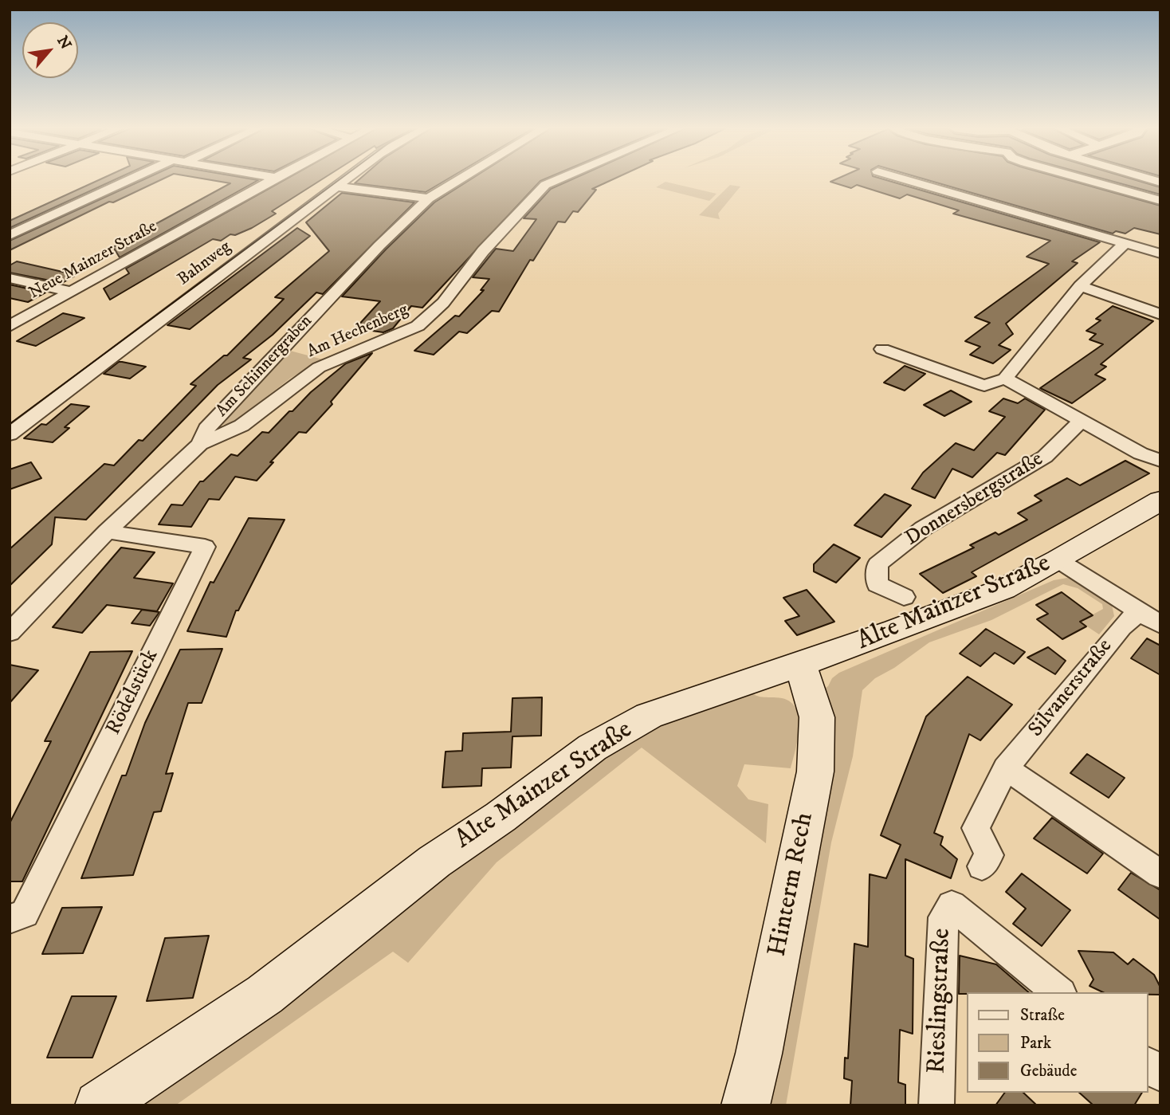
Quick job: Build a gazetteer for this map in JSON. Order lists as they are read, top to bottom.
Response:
{
  "streets": {
    "street": [
      "Neue Mainzer Straße",
      "Bahnweg",
      "Am Hechenberg",
      "Am Schinnergraben",
      "Donnersbergstraße",
      "Alte Mainzer Straße",
      "Silvanerstraße",
      "Rödelstück",
      "Hinterm Rech",
      "Rieslingstraße"
    ]
  },
  "crossings": [
    ["Am Hechenberg", "Am Schinnergraben"],
    ["Am Schinnergraben", "Rödelstück"],
    ["Alte Mainzer Straße", "Hinterm Rech"]
  ],
  "legend": ["Straße", "Park", "Gebäude"],
  "north": "top right"
}
